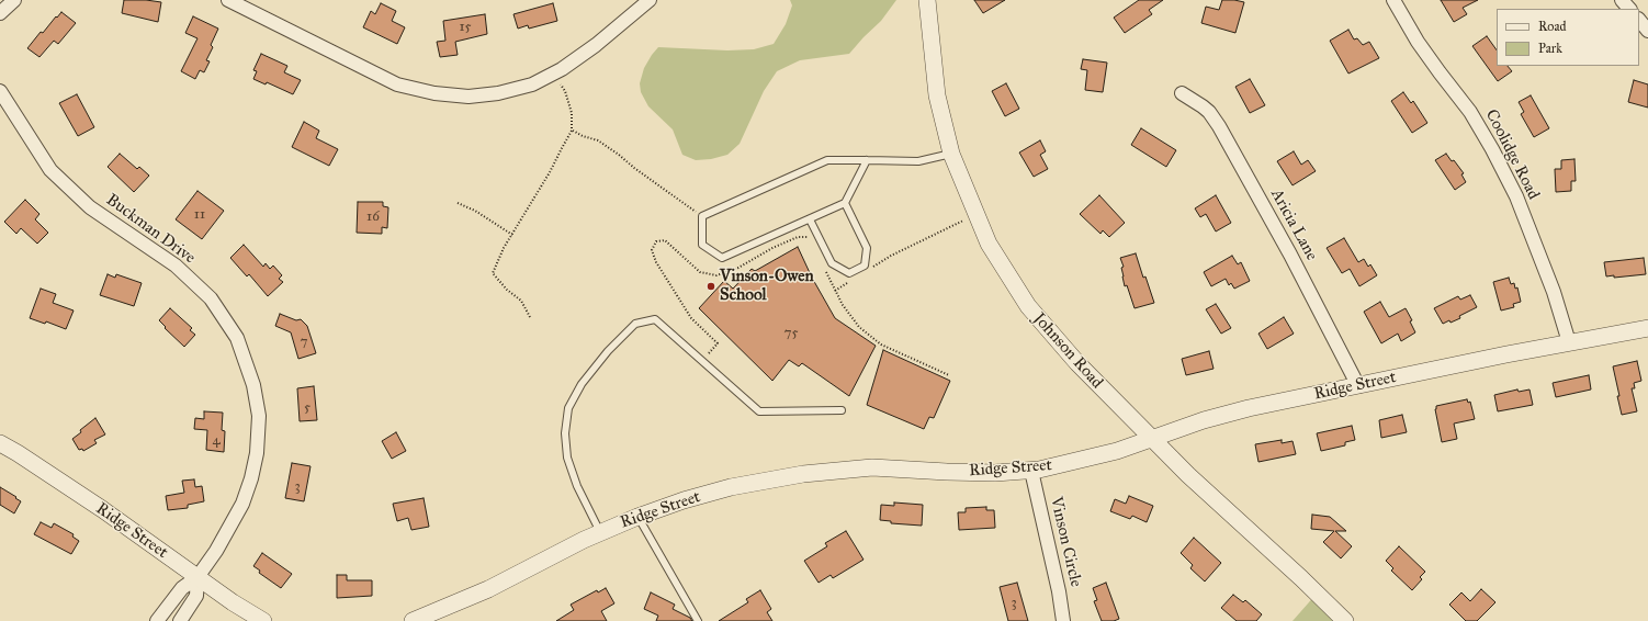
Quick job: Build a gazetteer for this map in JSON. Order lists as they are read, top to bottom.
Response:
{
  "streets": {
    "street": [
      "Coolidge Road",
      "Aricia Lane",
      "Buckman Drive",
      "Johnson Road",
      "Ridge Street",
      "Vinson Circle"
    ]
  },
  "crossings": [
    ["Coolidge Road", "Ridge Street"],
    ["Aricia Lane", "Ridge Street"],
    ["Buckman Drive", "Ridge Street"],
    ["Johnson Road", "Ridge Street"],
    ["Ridge Street", "Vinson Circle"]
  ],
  "places": ["Vinson-Owen School"],
  "house_numbers": [
    "15",
    "11",
    "16",
    "75",
    "7",
    "5",
    "4",
    "3",
    "3"
  ],
  "legend": ["Road", "Park"]
}
